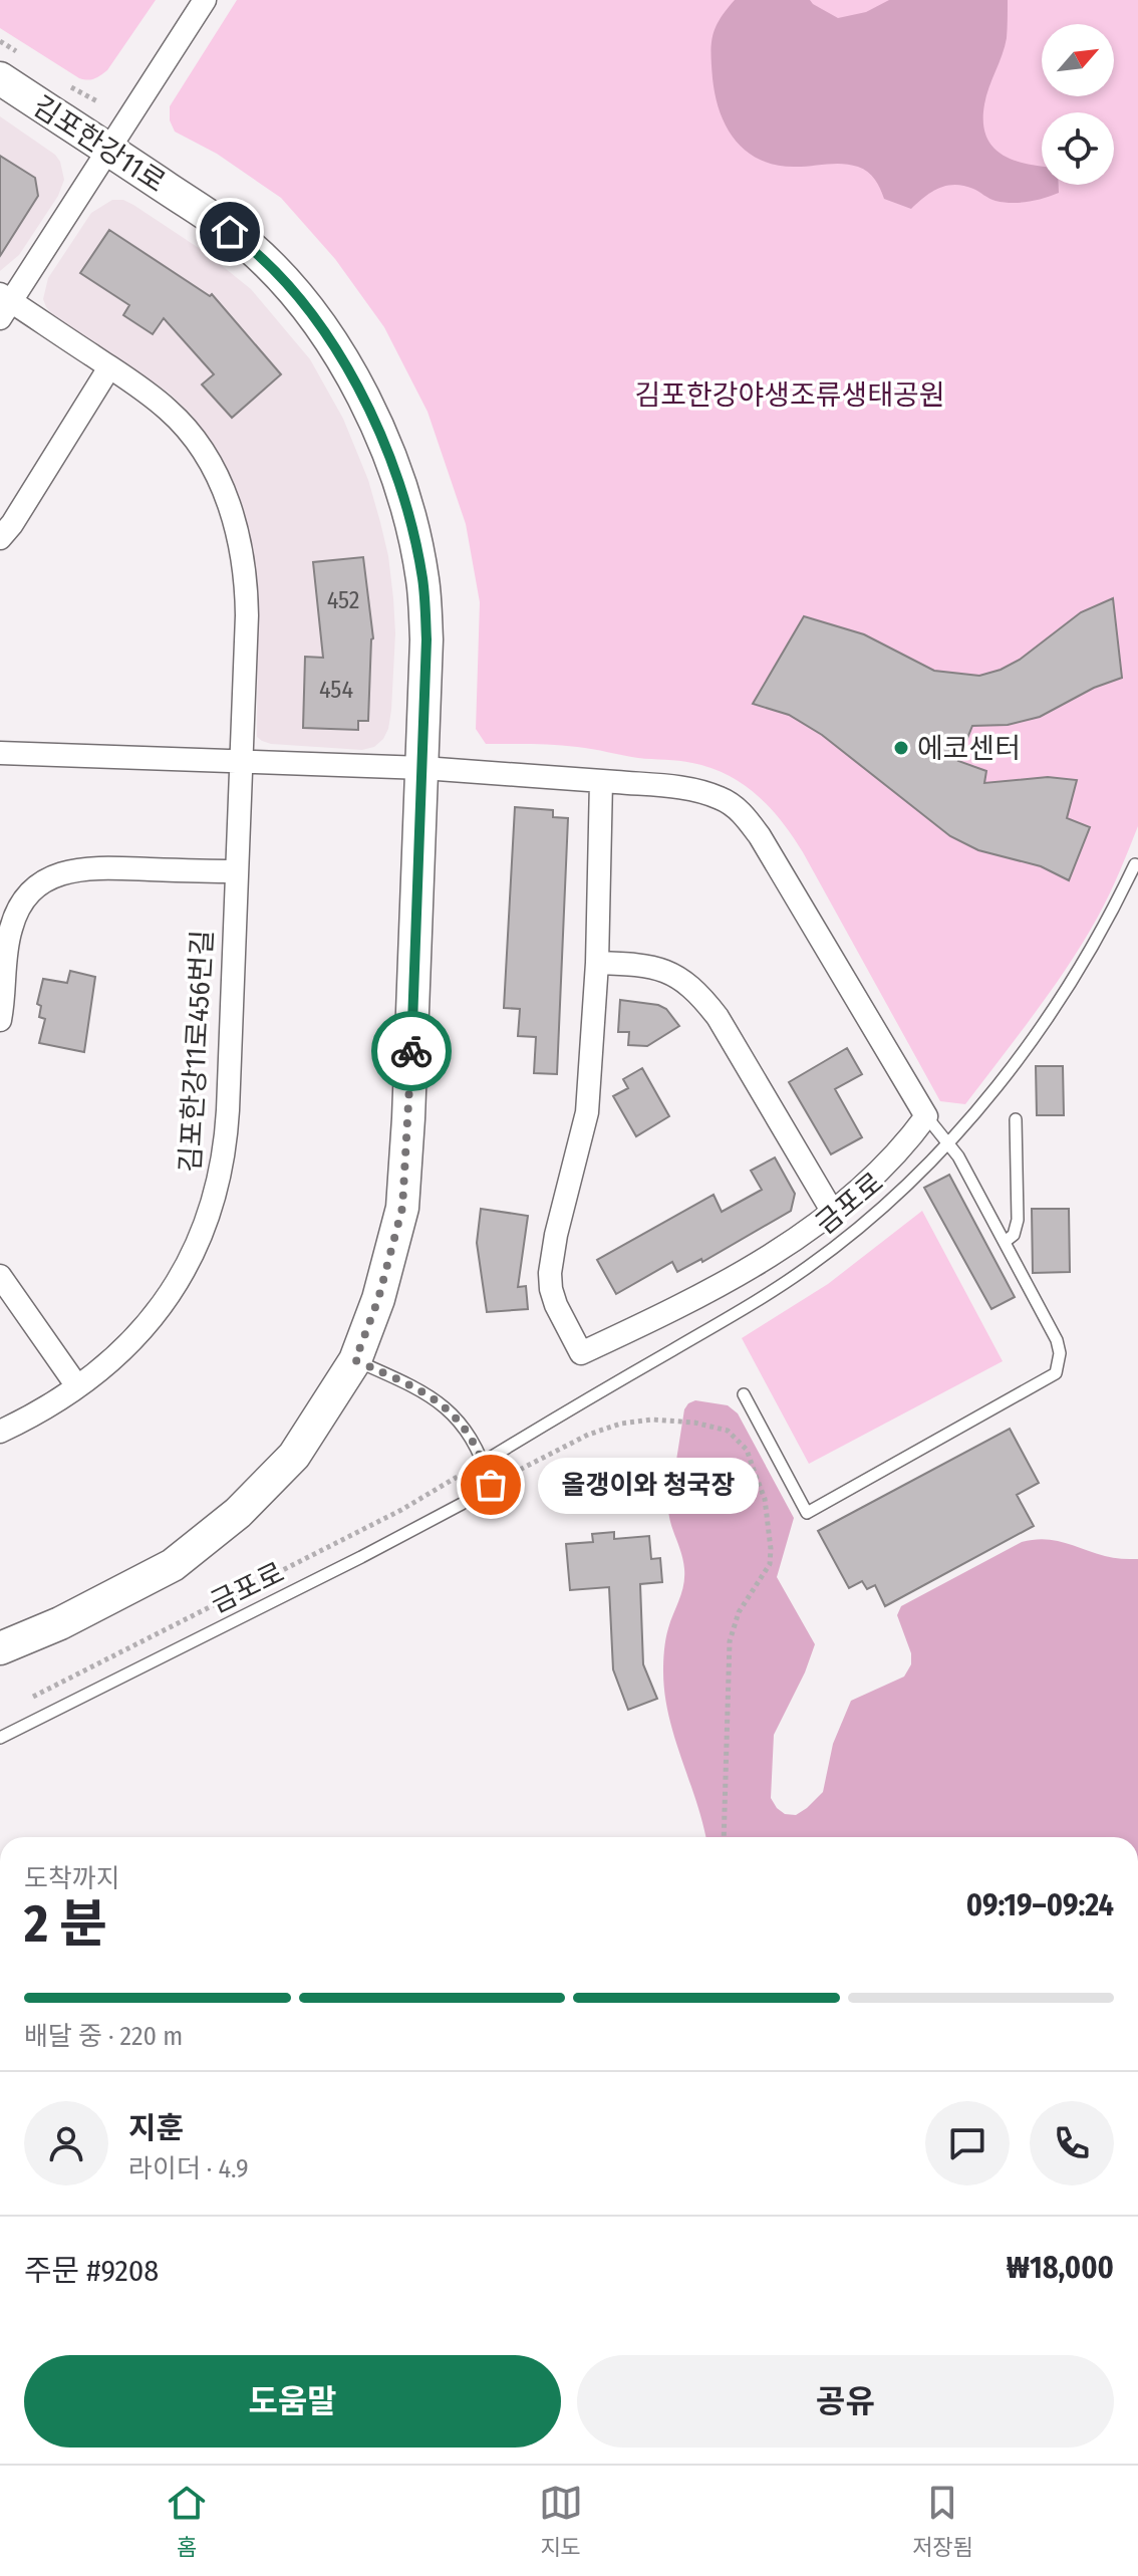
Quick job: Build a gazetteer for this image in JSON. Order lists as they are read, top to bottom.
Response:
{
  "streets": {
    "main road": ["김포한강11로"],
    "street": ["김포한강11로456번길"],
    "lane": ["금포로"]
  },
  "parks": ["김포한강야생조류생태공원"],
  "places": ["에코센터", "올갱이와 청국장"],
  "house_numbers": ["452", "454"],
  "north": "top right",
  "page": {
    "bubble": "올갱이와 청국장",
    "heading": ["2 분", "도착까지", "09:19–09:24"],
    "panel": [
      "지훈",
      "라이더 · 4.9",
      "주문 #9208",
      "₩18,000"
    ],
    "bar": "배달 중 · 220 m",
    "buttons": ["도움말", "공유"],
    "tabs": ["홈", "지도", "저장됨"]
  }
}
